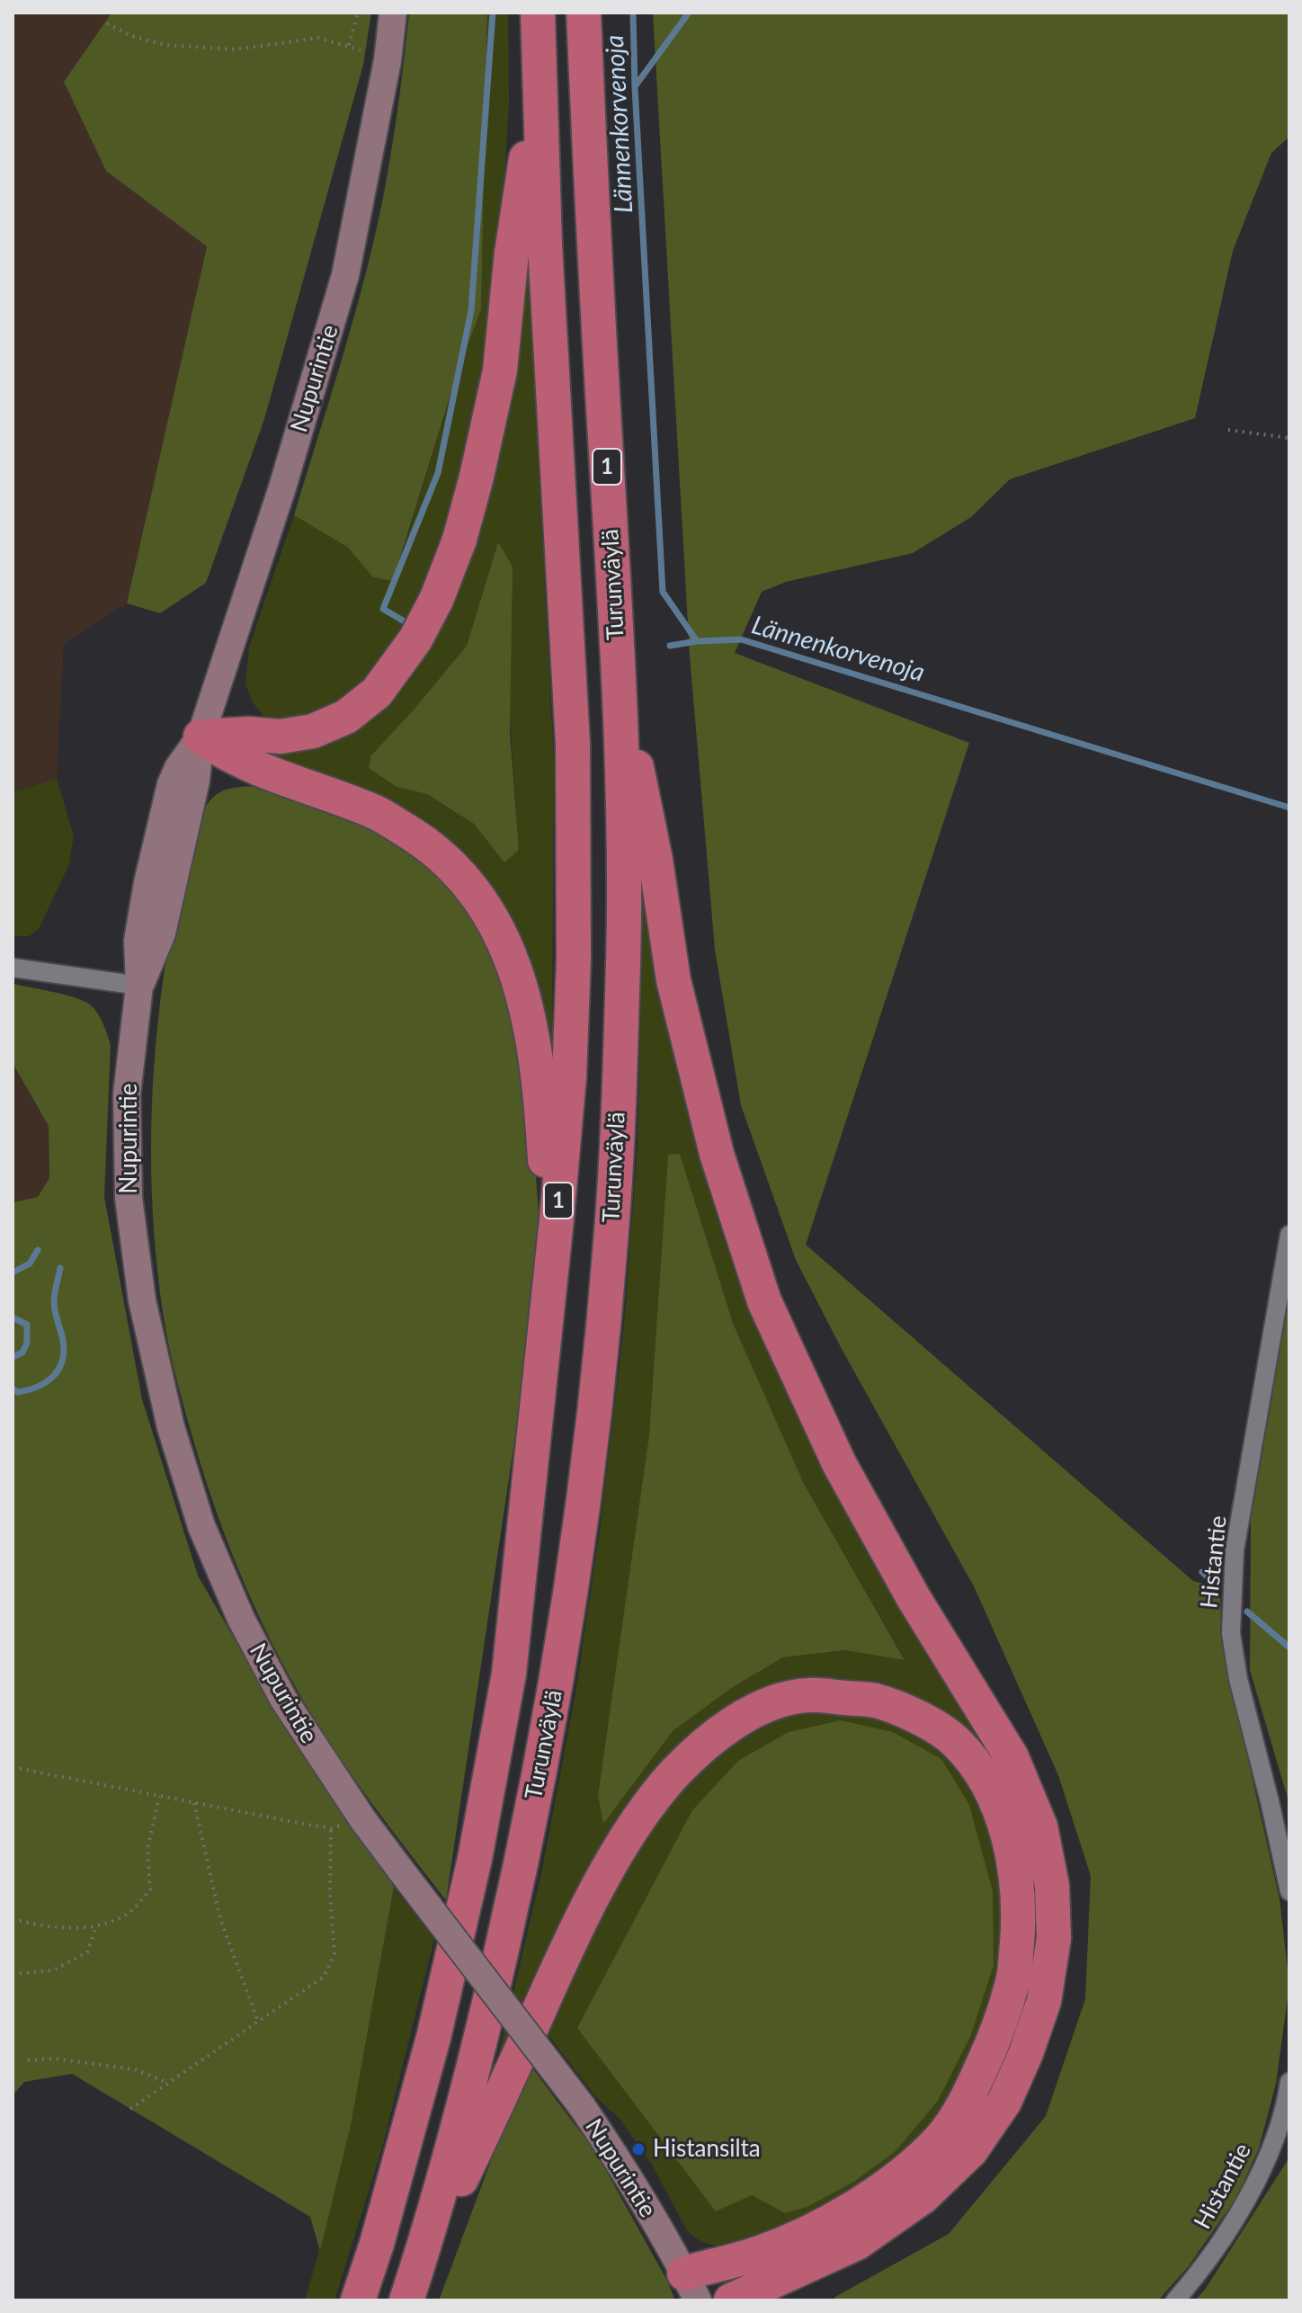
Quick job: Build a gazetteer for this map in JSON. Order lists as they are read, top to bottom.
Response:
{
  "streets": {
    "highway": ["1", "Turunväylä"],
    "main road": ["Nupurintie"],
    "street": ["Histantie"]
  },
  "water": ["Lännenkorvenoja"],
  "places": ["Histansilta"]
}
